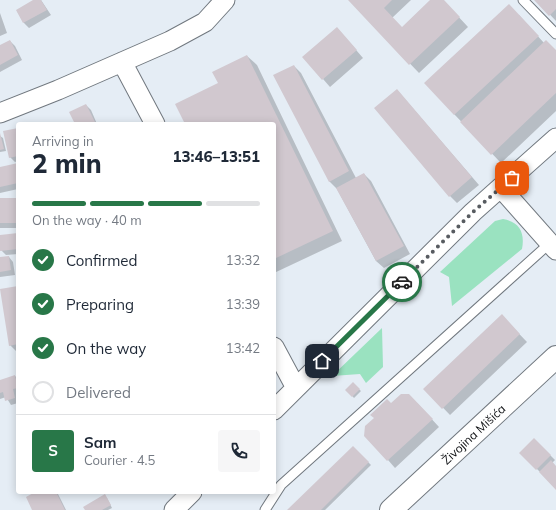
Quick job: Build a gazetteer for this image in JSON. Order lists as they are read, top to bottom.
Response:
{
  "streets": {
    "main road": ["Živojina Mišića"]
  },
  "page": {
    "heading": ["2 min", "Arriving in", "13:46–13:51"],
    "panel": ["Sam", "Courier · 4.5"],
    "bar": "On the way · 40 m",
    "list": [
      ["Confirmed", "13:32"],
      ["Preparing", "13:39"],
      ["On the way", "13:42"],
      "Delivered"
    ],
    "round": "S"
  }
}
